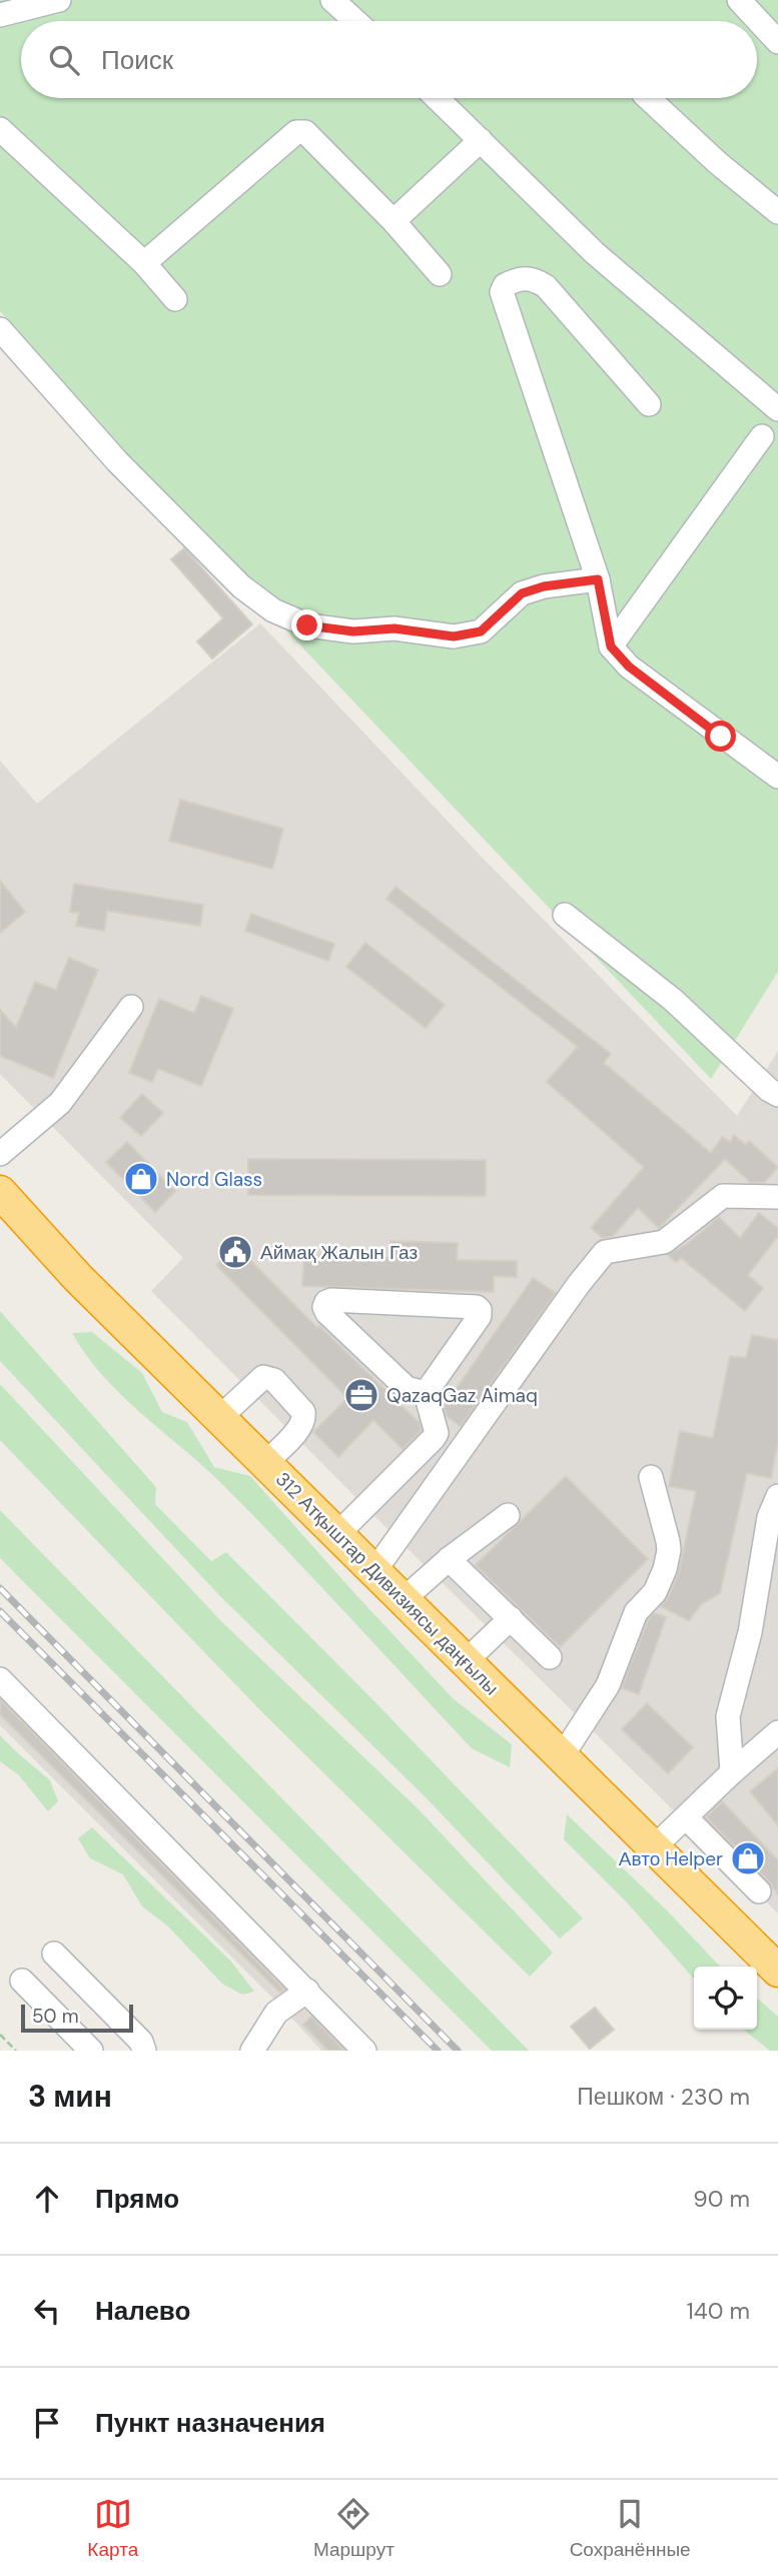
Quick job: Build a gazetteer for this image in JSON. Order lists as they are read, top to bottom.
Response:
{
  "streets": {
    "highway": ["312 Атқыштар Дивизиясы даңғылы"]
  },
  "places": {
    "shop": ["Nord Glass", "Авто Helper"],
    "public building": ["Аймақ Жалын Газ"],
    "office": ["QazaqGaz Aimaq"]
  },
  "scale_bar": "50 m",
  "page": {
    "search": "Поиск",
    "scale": "50 m",
    "heading": ["3 мин", "Пешком · 230 m"],
    "list": [
      ["Прямо", "90 m"],
      ["Налево", "140 m"],
      "Пункт назначения"
    ],
    "nav": ["Карта", "Маршрут", "Сохранённые"]
  }
}
